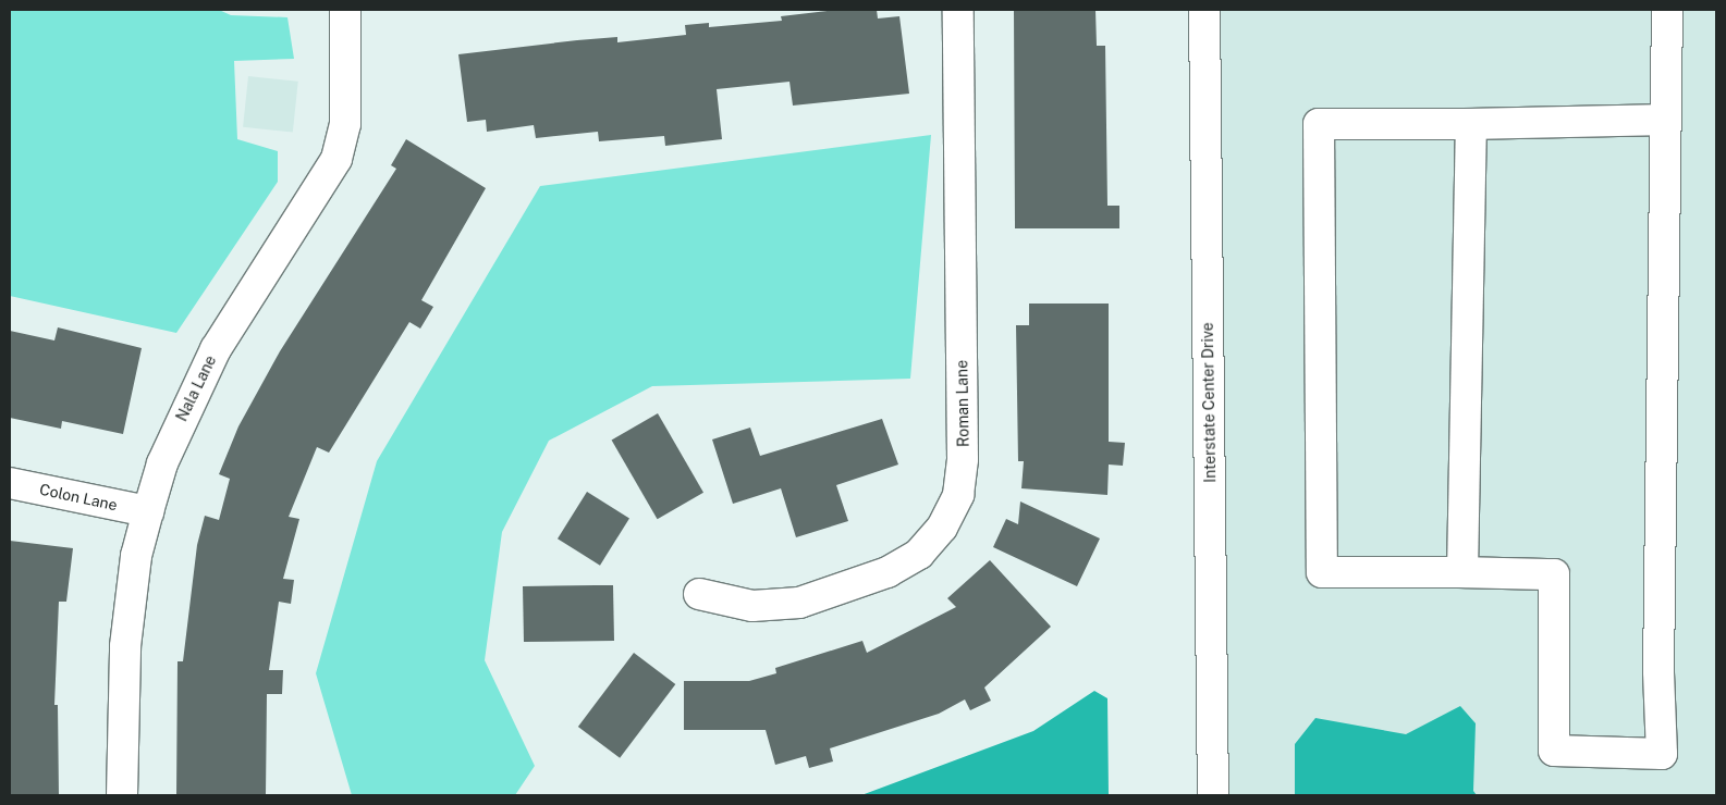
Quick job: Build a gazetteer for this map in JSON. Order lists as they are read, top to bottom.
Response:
{
  "streets": {
    "street": [
      "Nala Lane",
      "Interstate Center Drive",
      "Roman Lane",
      "Colon Lane"
    ]
  },
  "crossings": [
    ["Nala Lane", "Colon Lane"]
  ]
}
